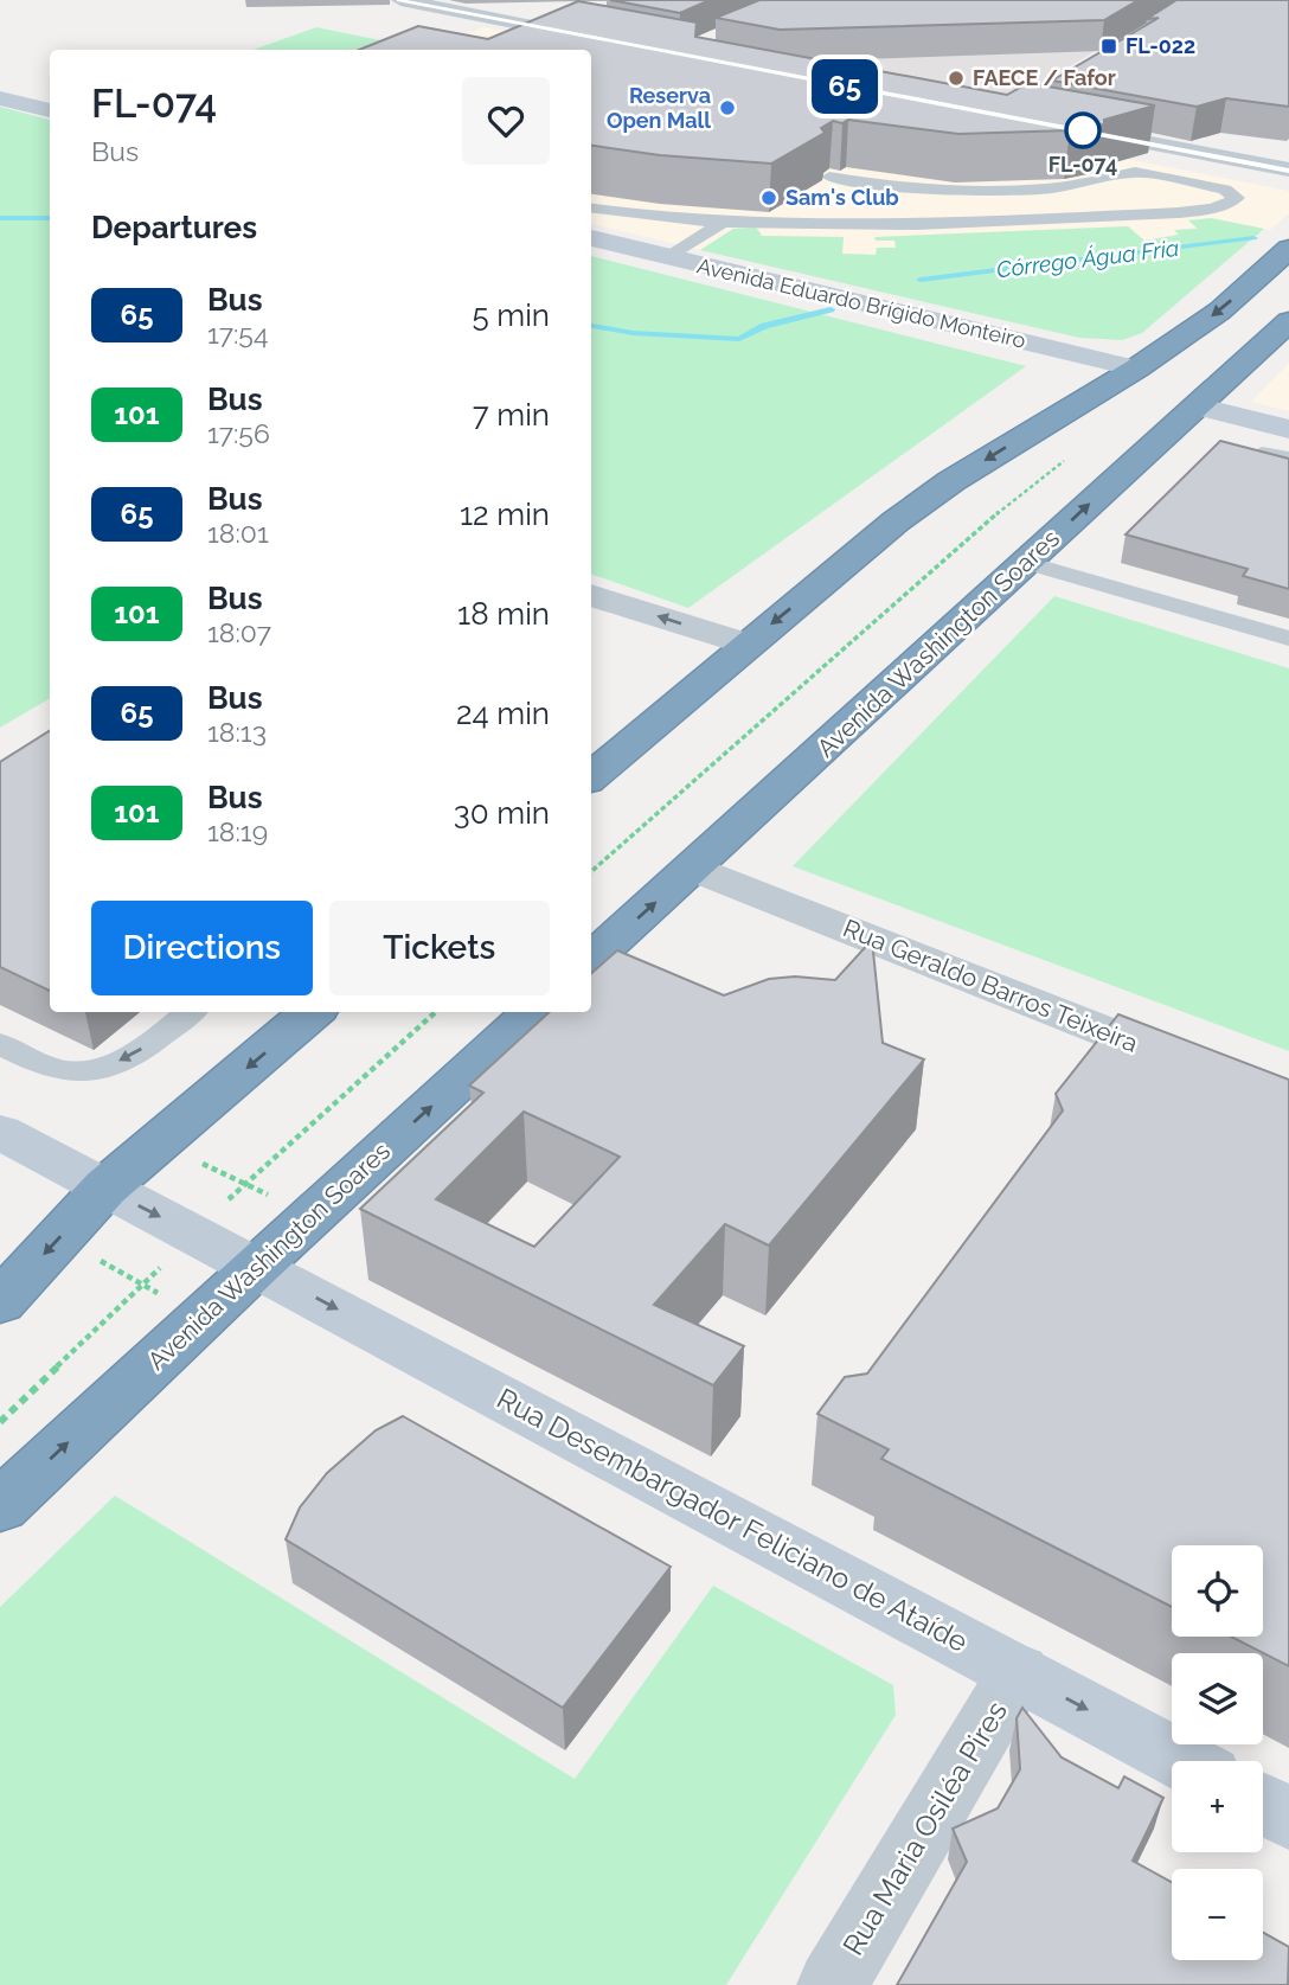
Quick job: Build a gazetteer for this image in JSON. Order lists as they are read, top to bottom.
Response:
{
  "streets": {
    "highway": ["Avenida Washington Soares"],
    "street": [
      "Avenida Eduardo Brígido Monteiro",
      "Rua Geraldo Barros Teixeira",
      "Rua Desembargador Feliciano de Ataíde",
      "Rua Maria Osiléa Pires"
    ]
  },
  "crossings": [
    ["Avenida Washington Soares", "Rua Geraldo Barros Teixeira"],
    ["Avenida Washington Soares", "Rua Desembargador Feliciano de Ataíde"],
    ["Rua Desembargador Feliciano de Ataíde", "Rua Maria Osiléa Pires"]
  ],
  "one_way": ["Rua Desembargador Feliciano de Ataíde"],
  "water": ["Córrego Água Fria"],
  "places": {
    "transit": ["FL-022"],
    "other": [
      "FAECE / Fafor",
      "Reserva Open Mall",
      "FL-074",
      "Sam's Club"
    ]
  },
  "lines": ["bus line 65"],
  "page": {
    "on_map": "65",
    "heading": [
      ["FL-074", "Bus"],
      "Departures"
    ],
    "list": [
      {
        "mark": "65",
        "name": "Bus",
        "note": "17:54",
        "value": "5 min"
      },
      {
        "mark": "101",
        "name": "Bus",
        "note": "17:56",
        "value": "7 min"
      },
      {
        "mark": "65",
        "name": "Bus",
        "note": "18:01",
        "value": "12 min"
      },
      {
        "mark": "101",
        "name": "Bus",
        "note": "18:07",
        "value": "18 min"
      },
      {
        "mark": "65",
        "name": "Bus",
        "note": "18:13",
        "value": "24 min"
      },
      {
        "mark": "101",
        "name": "Bus",
        "note": "18:19",
        "value": "30 min"
      }
    ],
    "buttons": ["Directions", "Tickets"],
    "map_buttons": ["+", "−"]
  }
}
